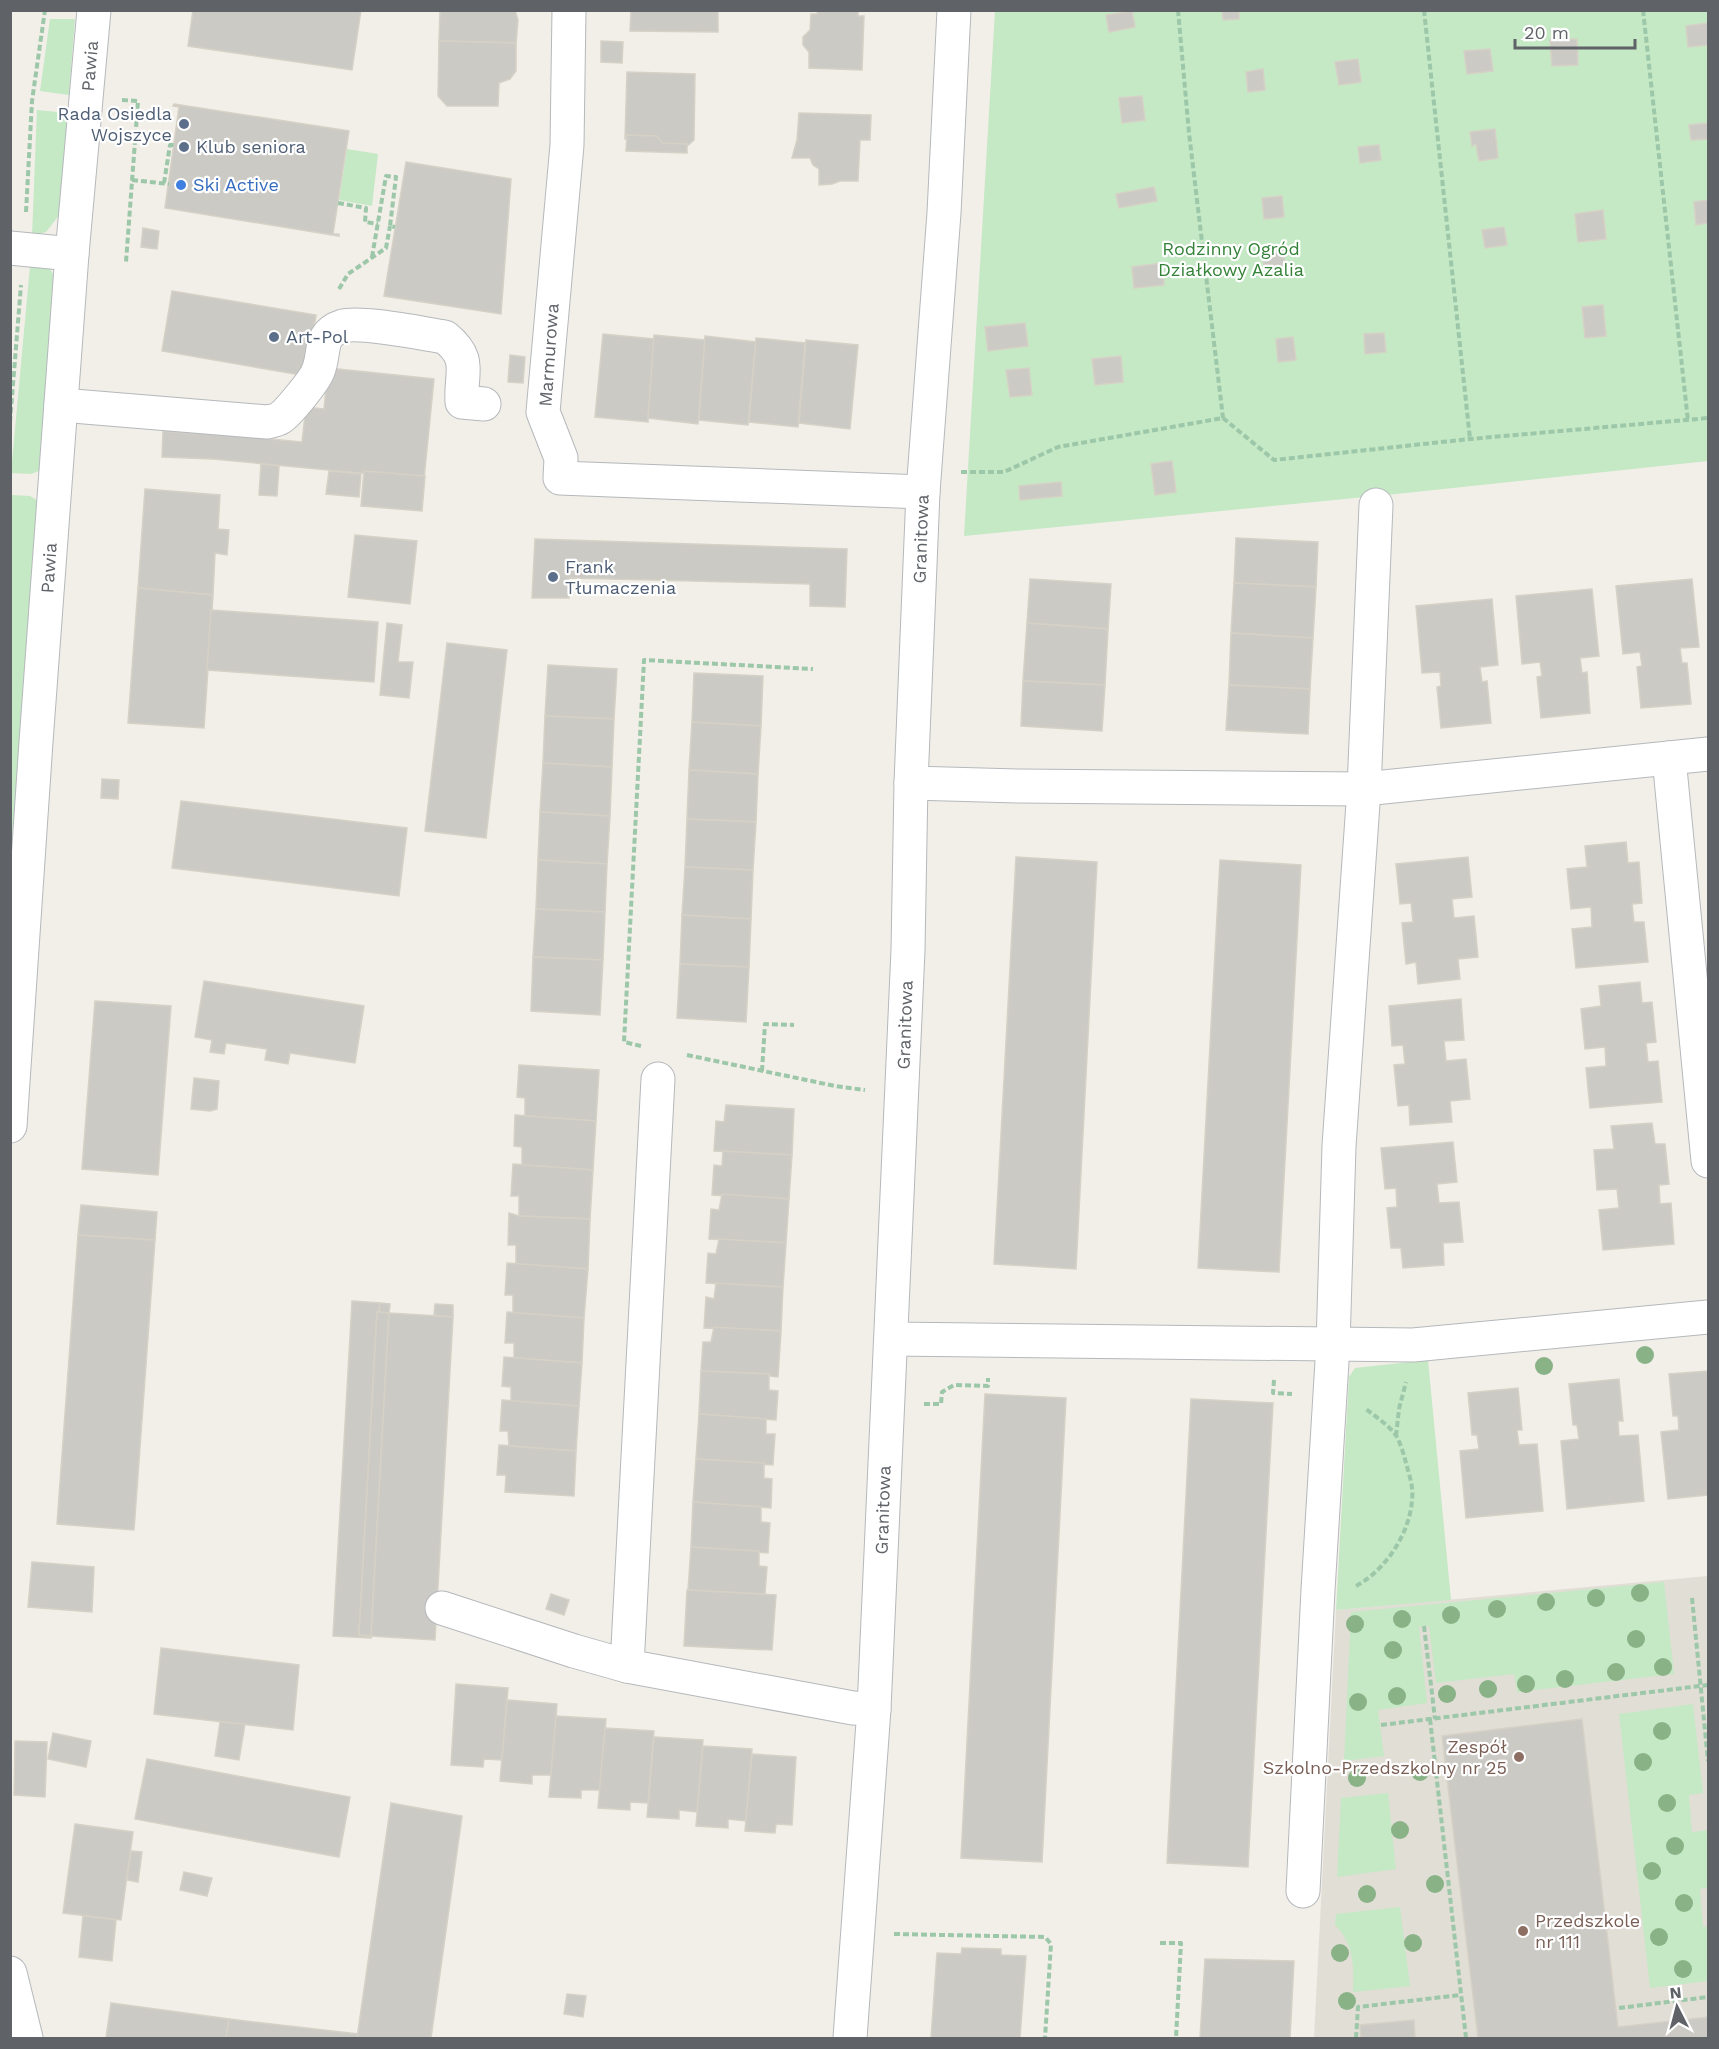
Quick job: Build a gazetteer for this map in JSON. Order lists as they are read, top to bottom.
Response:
{
  "streets": {
    "street": ["Pawia", "Marmurowa", "Granitowa"]
  },
  "crossings": [
    ["Marmurowa", "Granitowa"]
  ],
  "parks": ["Rodzinny Ogród Działkowy Azalia"],
  "places": [
    "Rada Osiedla Wojszyce",
    "Klub seniora",
    "Ski Active",
    "Art-Pol",
    "Frank Tłumaczenia",
    "Zespół Szkolno-Przedszkolny nr 25",
    "Przedszkole nr 111"
  ],
  "scale_bar": "20 m",
  "north": "top"
}
